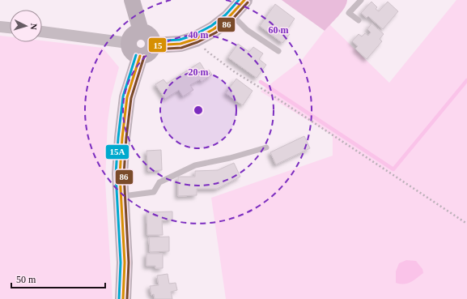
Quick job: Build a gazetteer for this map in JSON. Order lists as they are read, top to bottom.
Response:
{
  "lines": ["transit line 15", "transit line 15A", "transit line 86"],
  "scale_bar": "50 m",
  "north": "right",
  "rings": ["60 m", "40 m", "20 m"]
}
